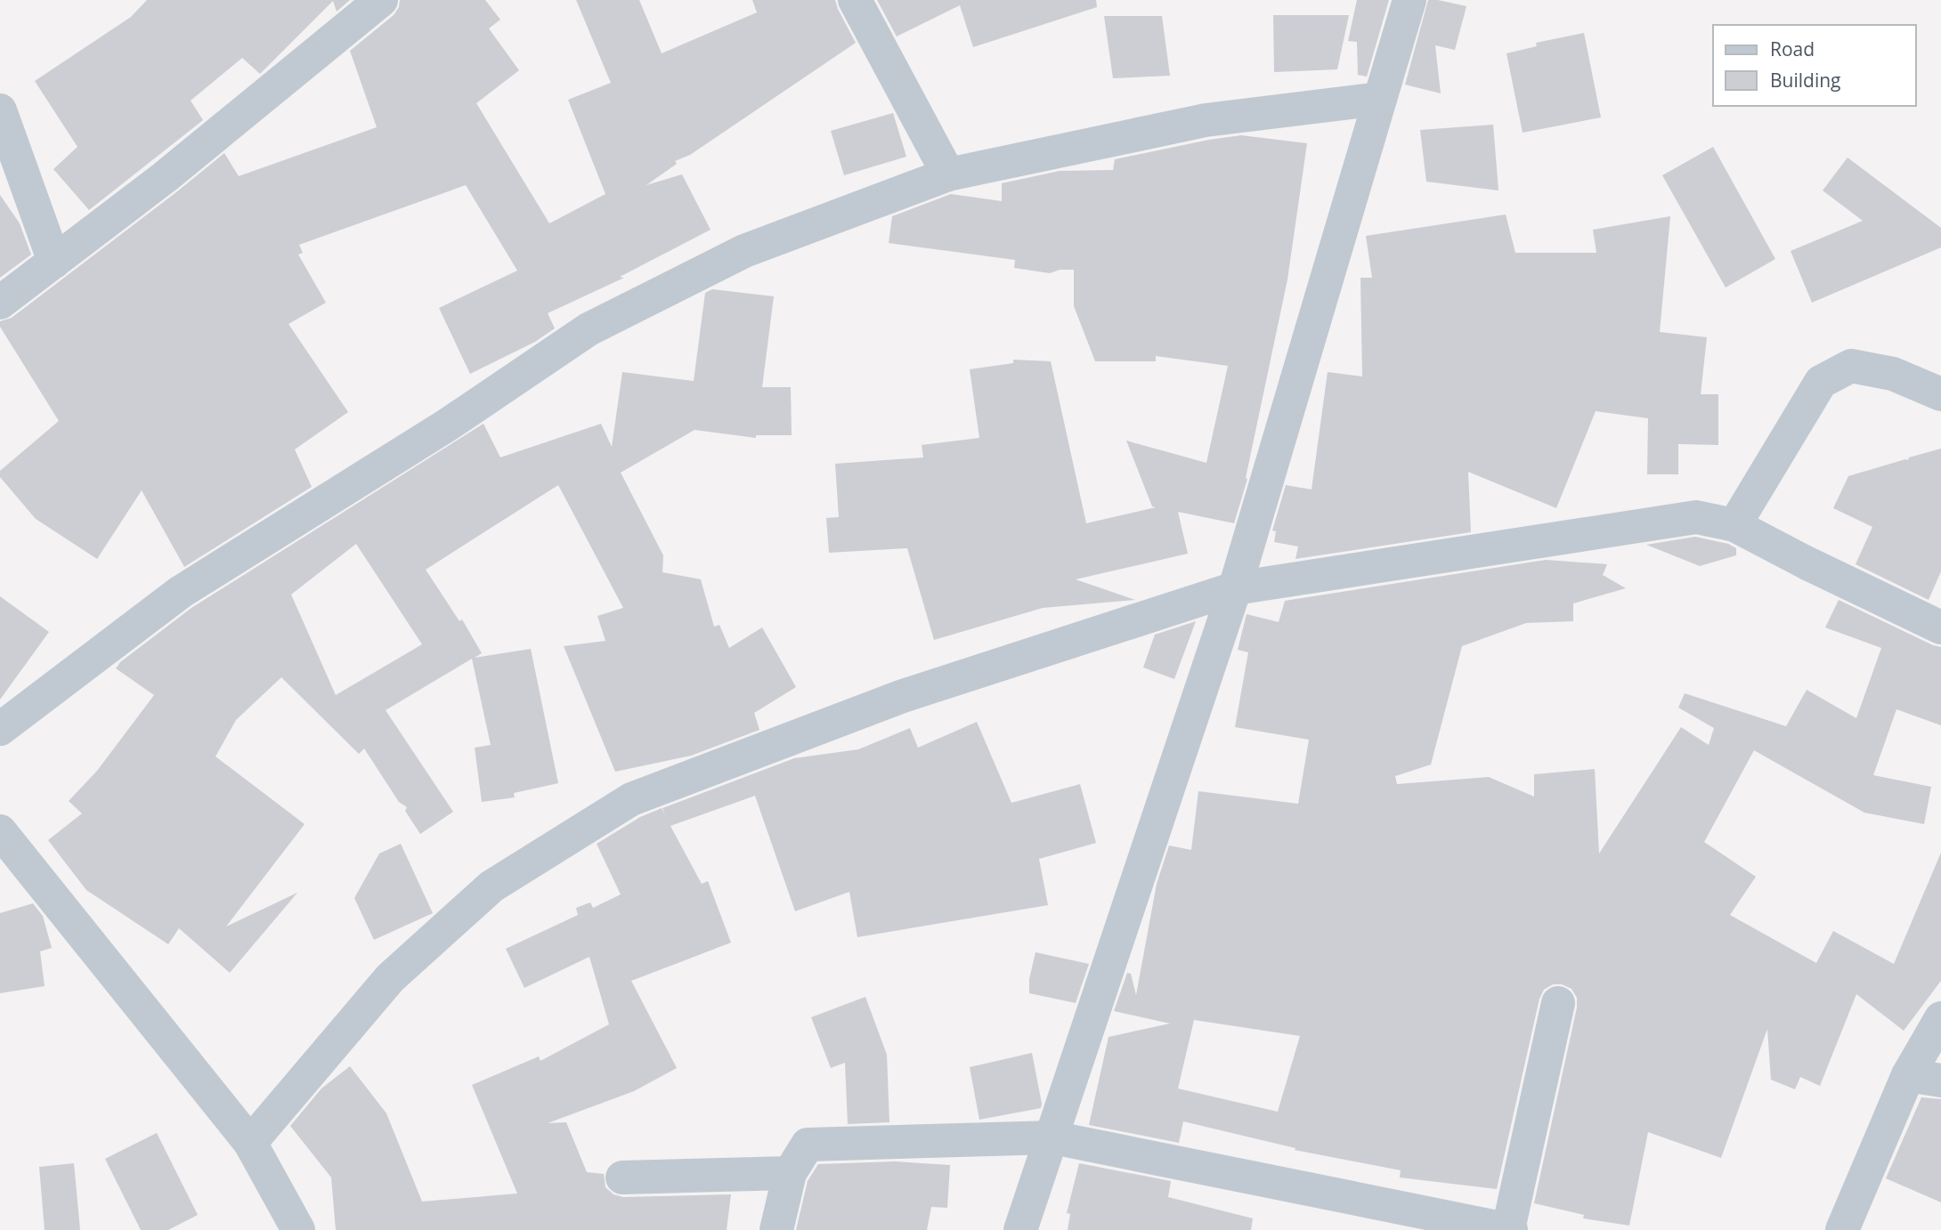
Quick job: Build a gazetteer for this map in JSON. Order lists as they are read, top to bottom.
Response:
{
  "legend": ["Road", "Building"]
}
